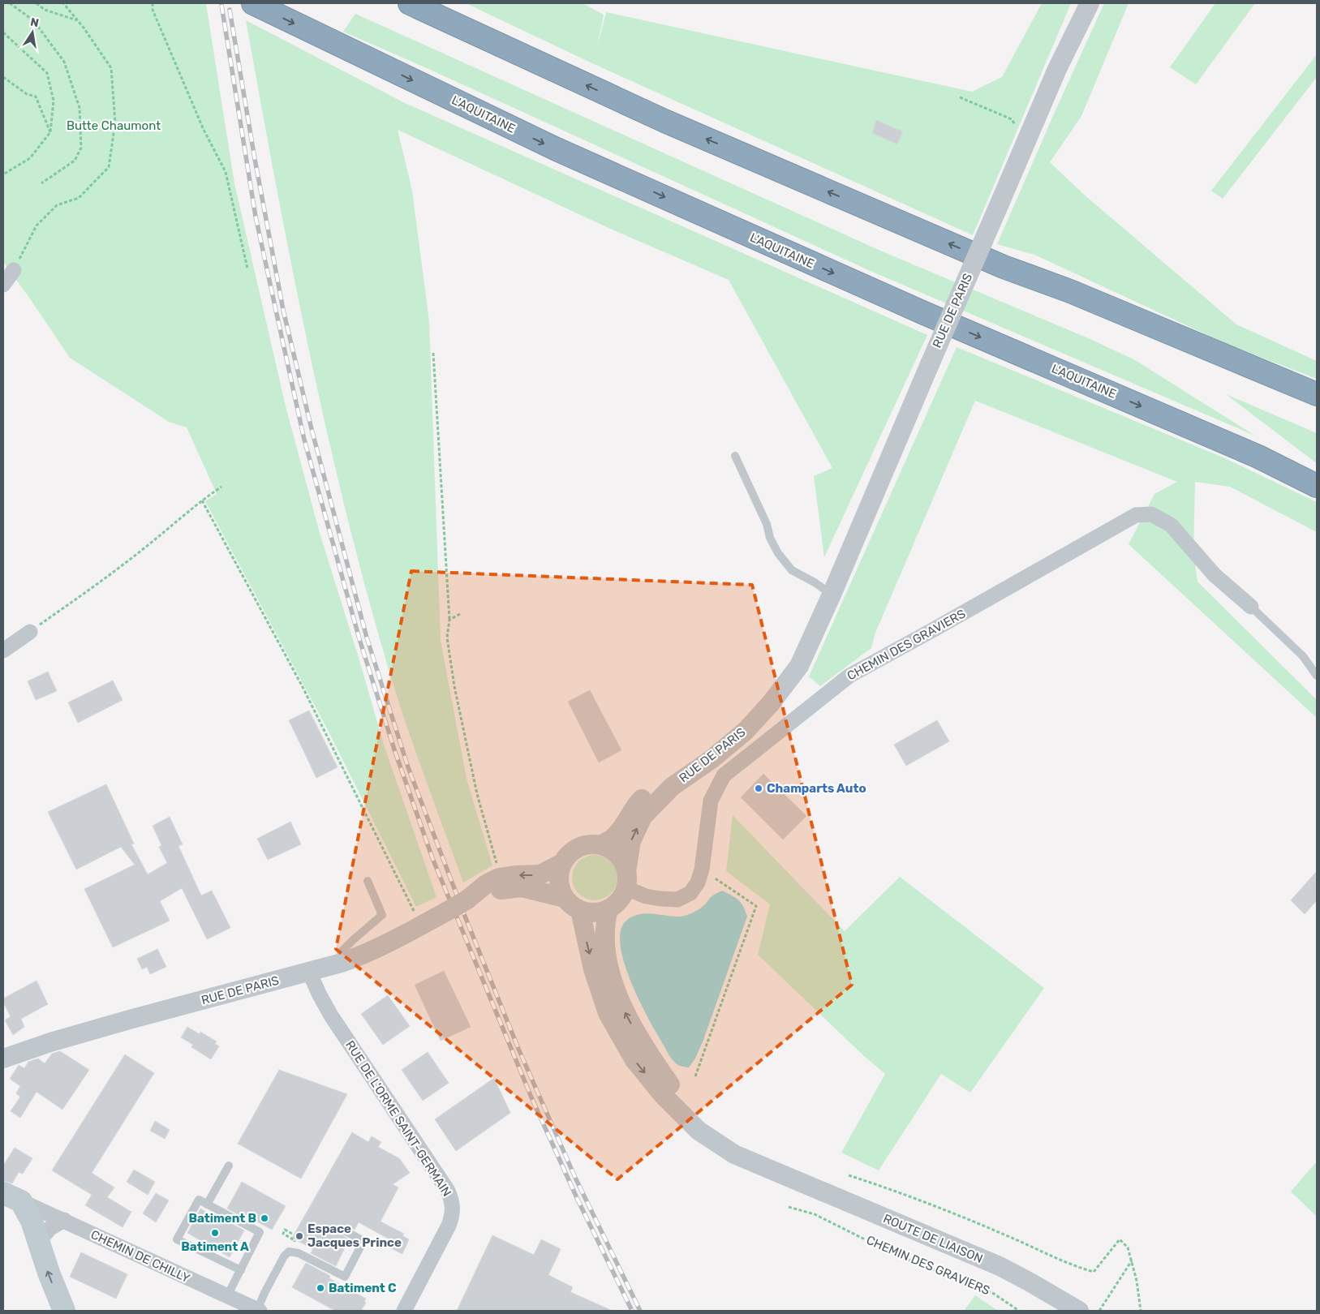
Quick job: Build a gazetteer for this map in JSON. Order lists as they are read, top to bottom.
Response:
{
  "streets": {
    "highway": ["L'AQUITAINE"],
    "street": [
      "RUE DE PARIS",
      "CHEMIN DES GRAVIERS",
      "RUE DE L'ORME SAINT-GERMAIN",
      "ROUTE DE LIAISON",
      "CHEMIN DE CHILLY"
    ]
  },
  "crossings": [
    ["RUE DE PARIS", "CHEMIN DES GRAVIERS"],
    ["RUE DE PARIS", "RUE DE L'ORME SAINT-GERMAIN"],
    ["RUE DE PARIS", "ROUTE DE LIAISON"],
    ["CHEMIN DES GRAVIERS", "ROUTE DE LIAISON"]
  ],
  "parks": ["Butte Chaumont"],
  "places": [
    "Champarts Auto",
    "Batiment B",
    "Batiment A",
    "Espace Jacques Prince",
    "Batiment C"
  ],
  "north": "top"
}
